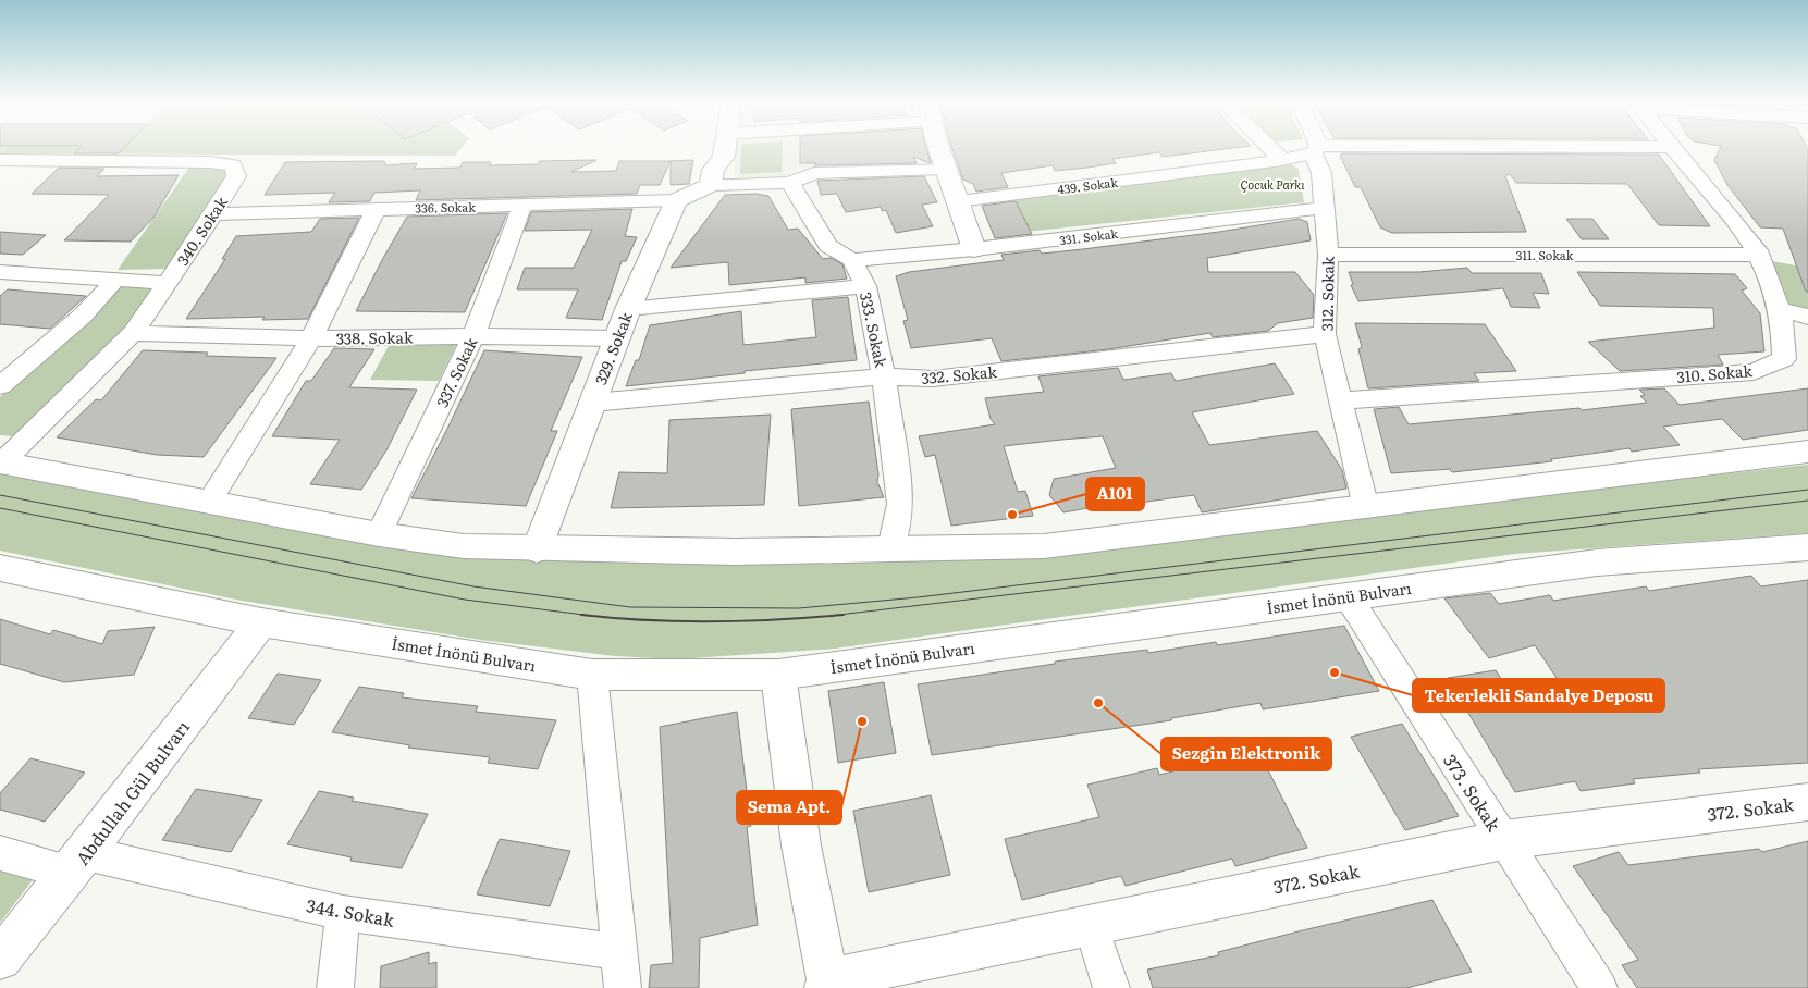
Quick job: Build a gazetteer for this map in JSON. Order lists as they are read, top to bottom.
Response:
{
  "streets": {
    "main road": [
      "329. Sokak",
      "İsmet İnönü Bulvarı",
      "Abdullah Gül Bulvarı",
      "372. Sokak"
    ],
    "street": [
      "439. Sokak",
      "336. Sokak",
      "340. Sokak",
      "331. Sokak",
      "311. Sokak",
      "312. Sokak",
      "333. Sokak",
      "338. Sokak",
      "337. Sokak",
      "310. Sokak",
      "332. Sokak",
      "373. Sokak",
      "344. Sokak"
    ]
  },
  "crossings": [
    ["439. Sokak", "312. Sokak"],
    ["336. Sokak", "340. Sokak"],
    ["336. Sokak", "329. Sokak"],
    ["336. Sokak", "337. Sokak"],
    ["340. Sokak", "338. Sokak"],
    ["331. Sokak", "312. Sokak"],
    ["331. Sokak", "333. Sokak"],
    ["311. Sokak", "312. Sokak"],
    ["311. Sokak", "310. Sokak"],
    ["312. Sokak", "310. Sokak"],
    ["312. Sokak", "332. Sokak"],
    ["333. Sokak", "332. Sokak"],
    ["338. Sokak", "329. Sokak"],
    ["338. Sokak", "337. Sokak"],
    ["329. Sokak", "332. Sokak"],
    ["İsmet İnönü Bulvarı", "Abdullah Gül Bulvarı"],
    ["İsmet İnönü Bulvarı", "373. Sokak"],
    ["Abdullah Gül Bulvarı", "344. Sokak"],
    ["373. Sokak", "372. Sokak"]
  ],
  "parks": ["Çocuk Parkı"],
  "places": [
    "A101",
    "Tekerlekli Sandalye Deposu",
    "Sezgin Elektronik",
    "Sema Apt."
  ]
}
